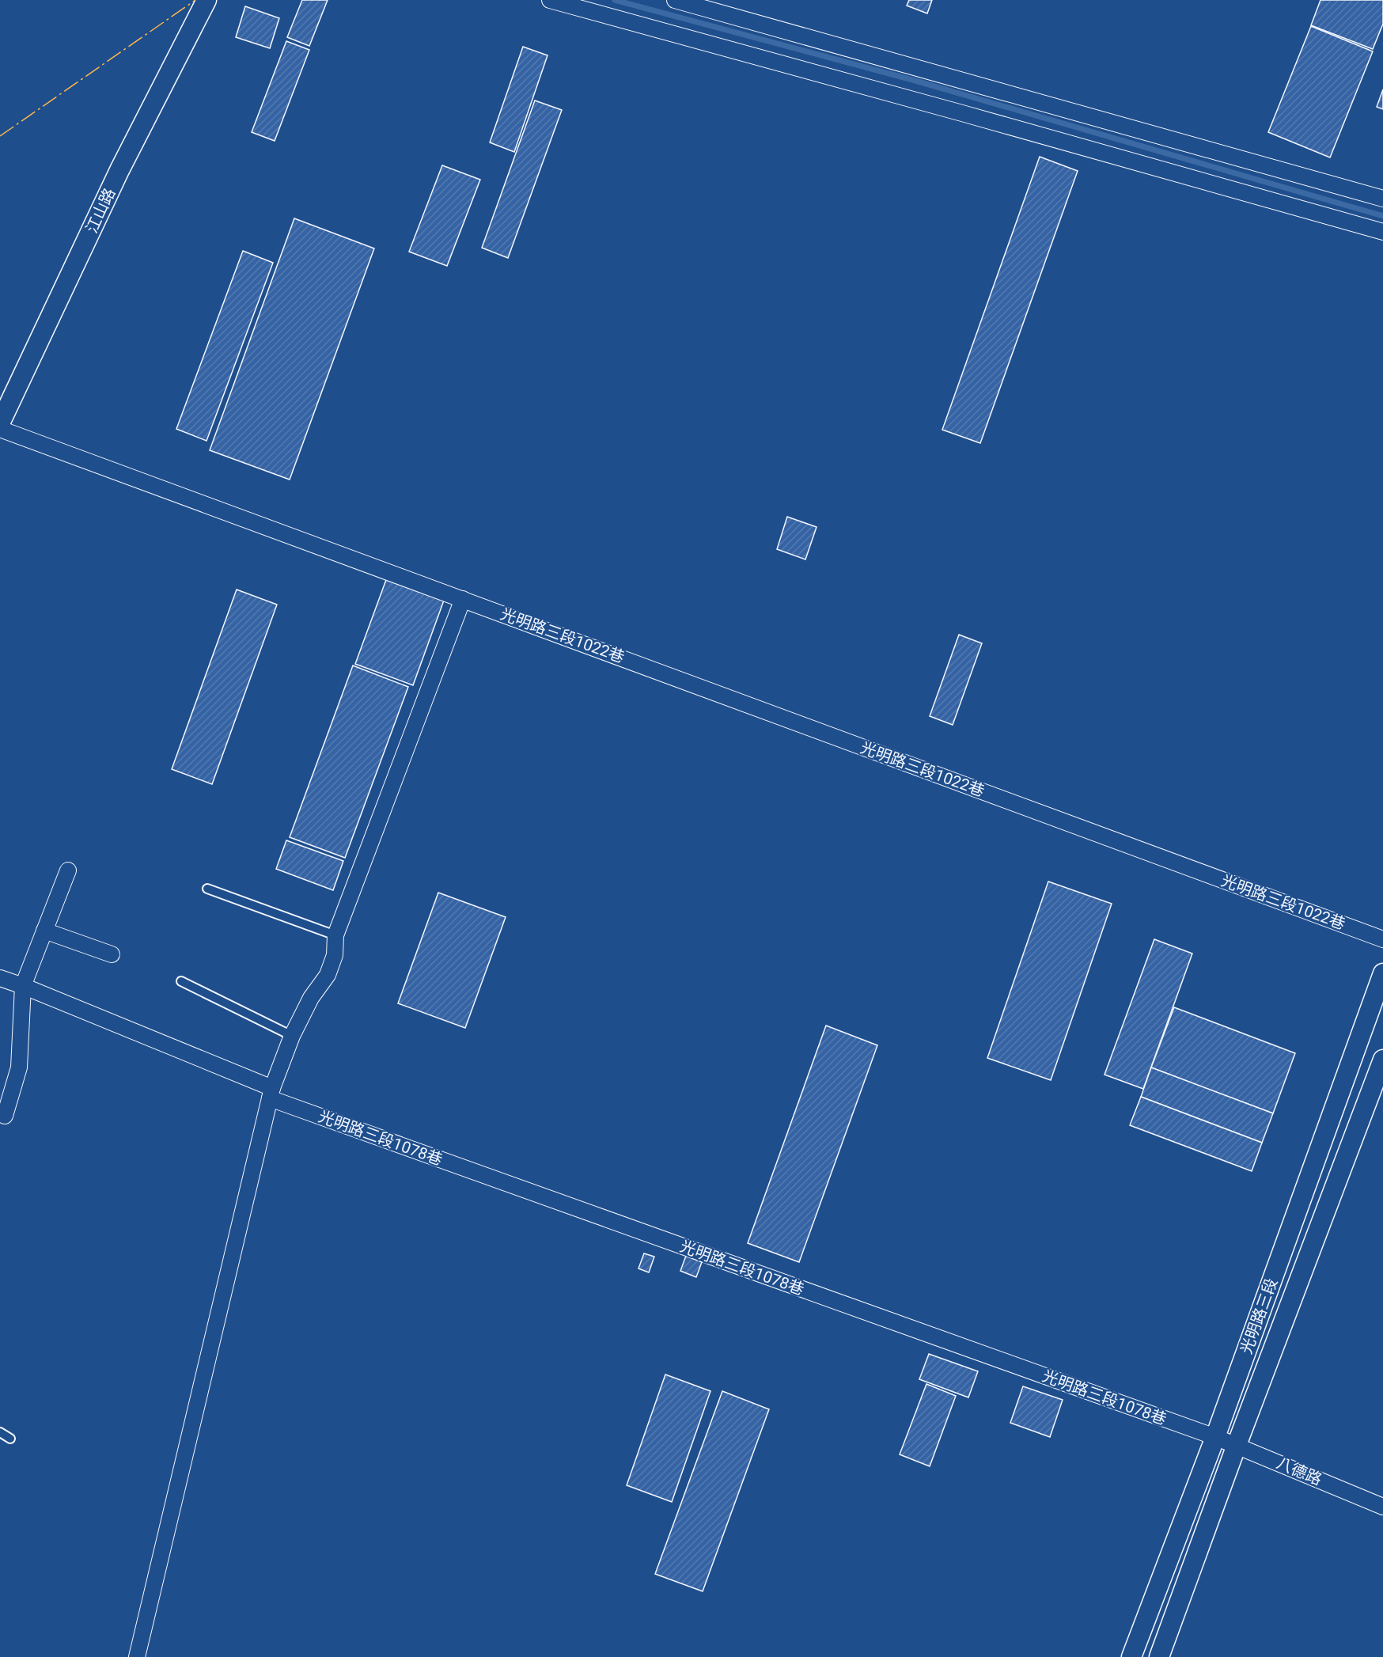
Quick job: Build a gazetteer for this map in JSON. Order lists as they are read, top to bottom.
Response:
{
  "streets": {
    "street": [
      "江山路",
      "光明路三段1022巷",
      "光明路三段1078巷",
      "光明路三段",
      "八德路"
    ]
  },
  "crossings": [
    ["光明路三段1078巷", "光明路三段"],
    ["光明路三段1078巷", "八德路"],
    ["光明路三段", "八德路"]
  ]
}
